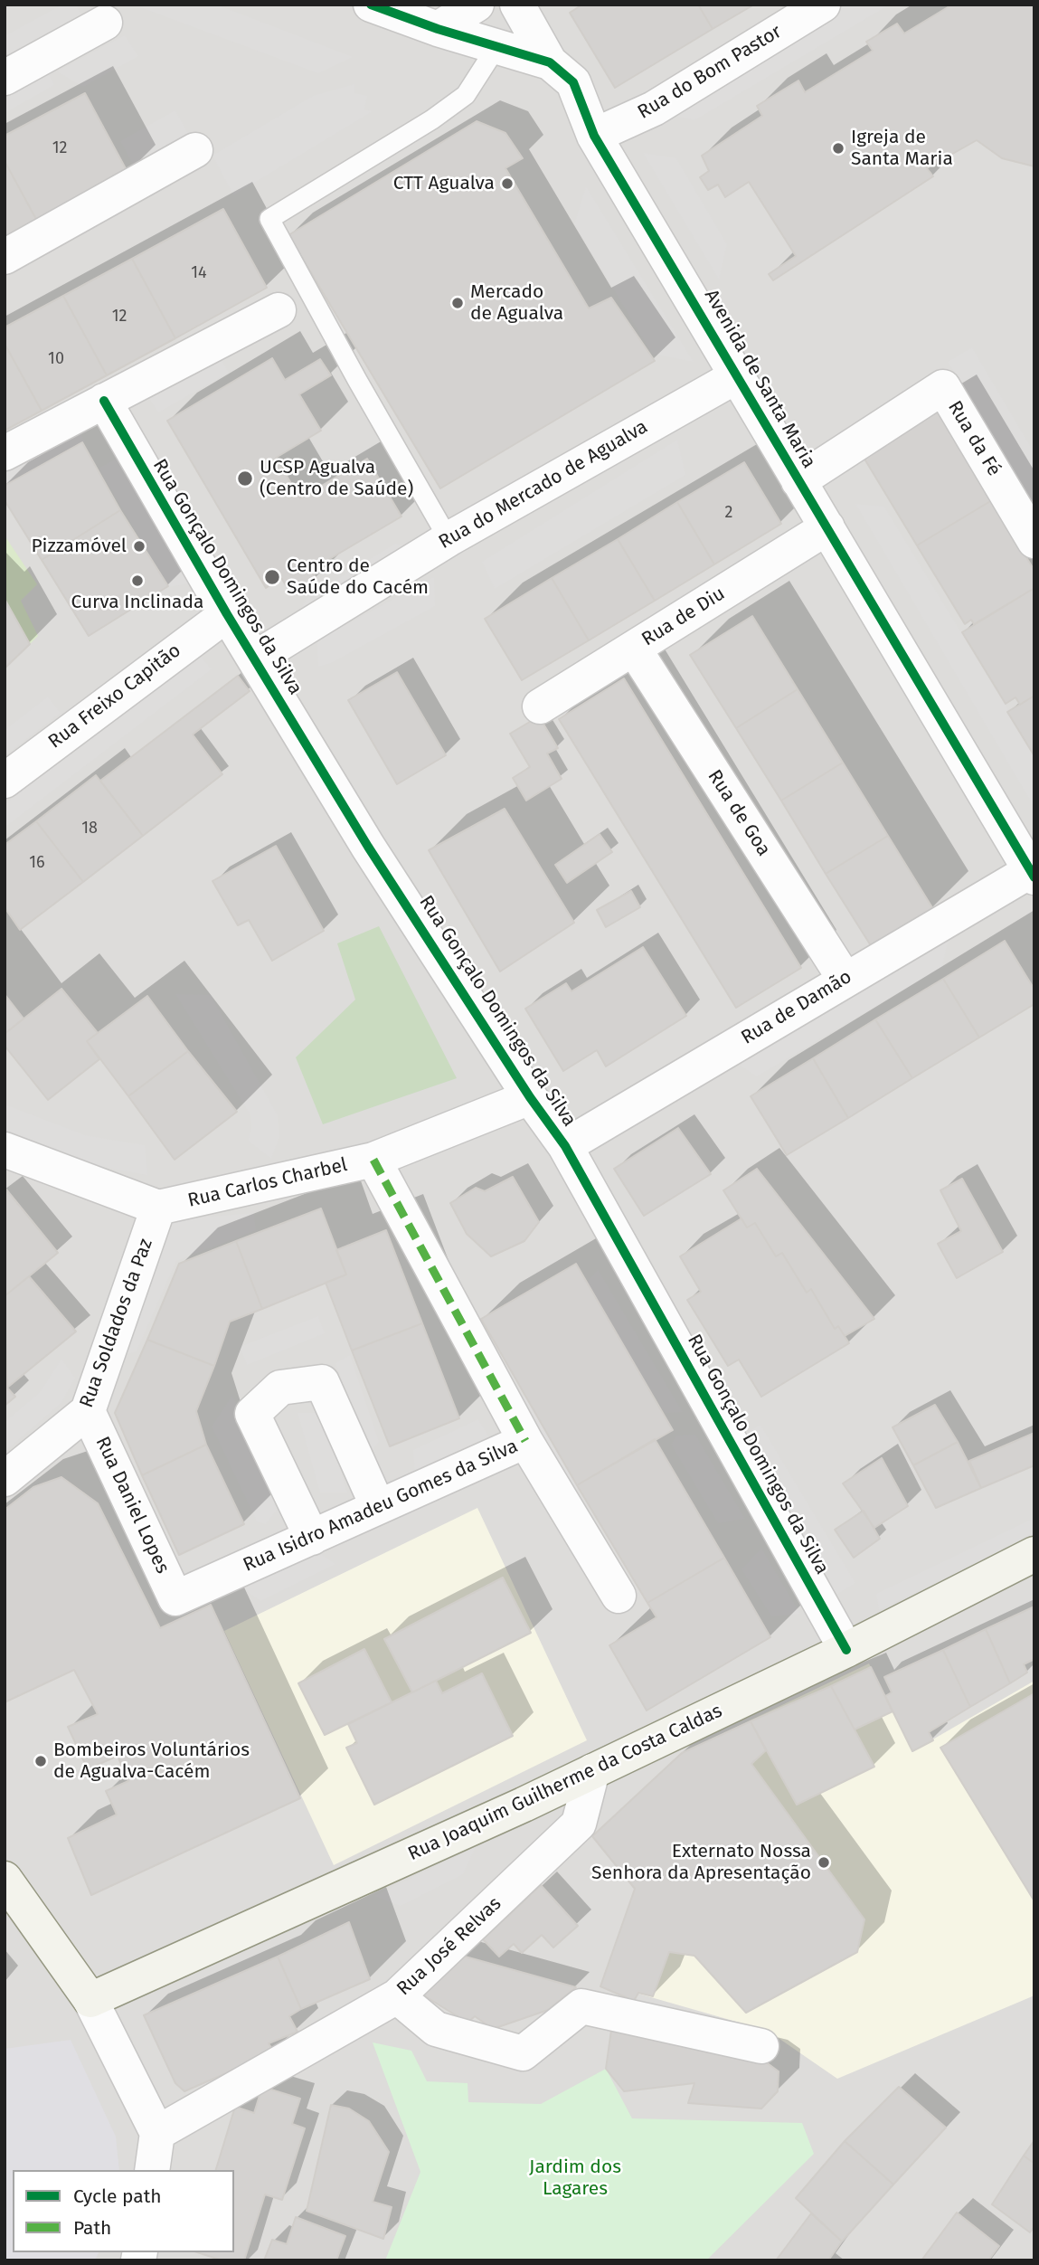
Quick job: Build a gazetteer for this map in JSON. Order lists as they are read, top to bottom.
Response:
{
  "streets": {
    "street": [
      "Rua do Bom Pastor",
      "Avenida de Santa Maria",
      "Rua da Fé",
      "Rua do Mercado de Agualva",
      "Rua Gonçalo Domingos da Silva",
      "Rua de Diu",
      "Rua Freixo Capitão",
      "Rua de Goa",
      "Rua de Damão",
      "Rua Carlos Charbel",
      "Rua Soldados da Paz",
      "Rua Daniel Lopes",
      "Rua Isidro Amadeu Gomes da Silva",
      "Rua Joaquim Guilherme da Costa Caldas",
      "Rua José Relvas"
    ]
  },
  "crossings": [
    ["Rua do Bom Pastor", "Avenida de Santa Maria"],
    ["Avenida de Santa Maria", "Rua da Fé"],
    ["Avenida de Santa Maria", "Rua do Mercado de Agualva"],
    ["Avenida de Santa Maria", "Rua de Diu"],
    ["Avenida de Santa Maria", "Rua de Damão"],
    ["Rua do Mercado de Agualva", "Rua Gonçalo Domingos da Silva"],
    ["Rua Gonçalo Domingos da Silva", "Rua Freixo Capitão"],
    ["Rua Gonçalo Domingos da Silva", "Rua de Damão"],
    ["Rua Gonçalo Domingos da Silva", "Rua Carlos Charbel"],
    ["Rua Gonçalo Domingos da Silva", "Rua Joaquim Guilherme da Costa Caldas"],
    ["Rua de Diu", "Rua de Goa"],
    ["Rua de Goa", "Rua de Damão"],
    ["Rua Carlos Charbel", "Rua Soldados da Paz"],
    ["Rua Soldados da Paz", "Rua Daniel Lopes"],
    ["Rua Daniel Lopes", "Rua Isidro Amadeu Gomes da Silva"],
    ["Rua Joaquim Guilherme da Costa Caldas", "Rua José Relvas"]
  ],
  "parks": ["Jardim dos Lagares"],
  "places": [
    "Igreja de Santa Maria",
    "CTT Agualva",
    "Mercado de Agualva",
    "UCSP Agualva (Centro de Saúde)",
    "Pizzamóvel",
    "Centro de Saúde do Cacém",
    "Curva Inclinada",
    "Bombeiros Voluntários de Agualva-Cacém",
    "Externato Nossa Senhora da Apresentação"
  ],
  "house_numbers": [
    "12",
    "14",
    "12",
    "10",
    "2",
    "18",
    "16"
  ],
  "legend": ["Cycle path", "Path"]
}
